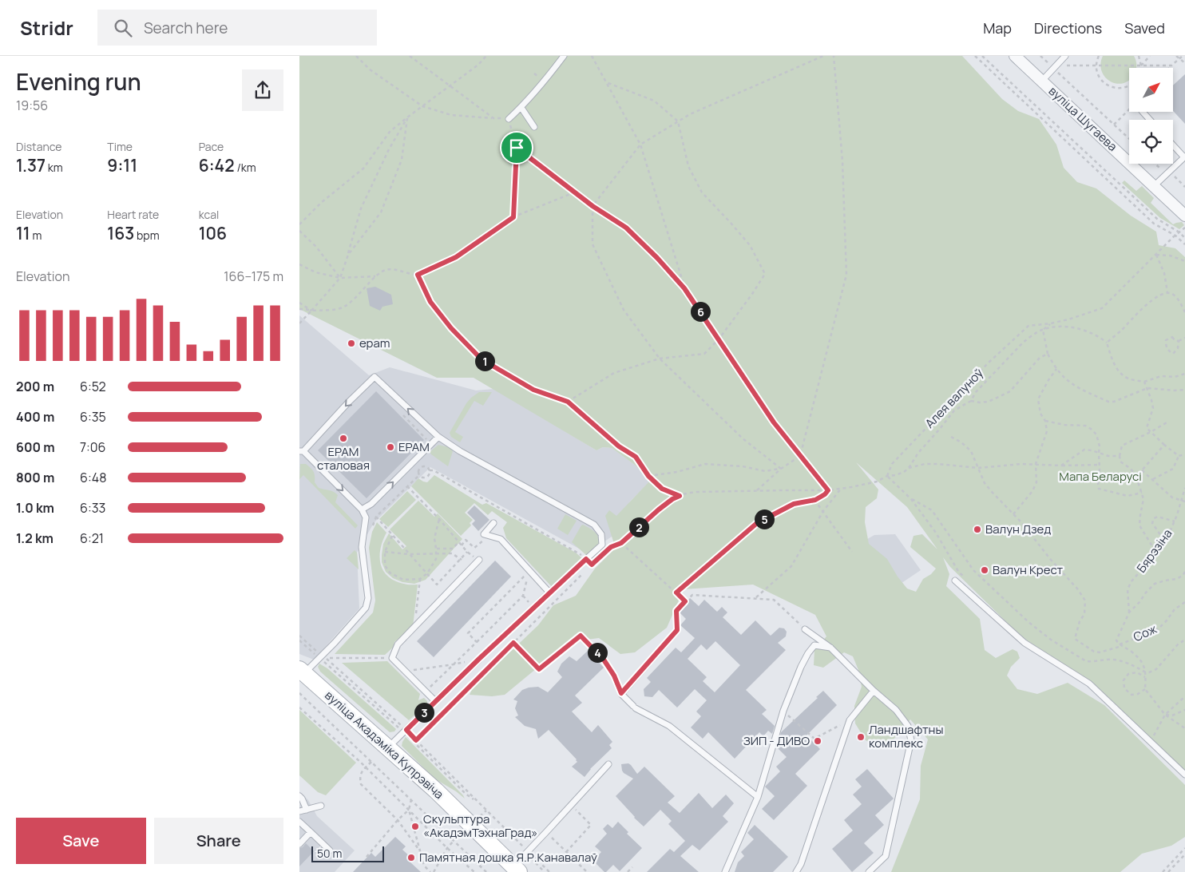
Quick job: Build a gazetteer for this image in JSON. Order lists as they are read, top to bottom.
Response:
{
  "streets": {
    "main road": ["вуліца Акадэміка Купрэвіча"],
    "street": ["вуліца Шугаева"],
    "path": ["Алея валуноў", "Бярэзіна", "Сож"]
  },
  "parks": ["Мапа Беларусі"],
  "places": [
    "epam",
    "EPAM сталовая",
    "EPAM",
    "Валун Дзед",
    "Валун Крест",
    "Ландшафтны комплекс",
    "ЗИП - ДИВО",
    "Скульптура «АкадэмТэхнаГрад»",
    "Памятная дошка Я.Р.Канавалаў"
  ],
  "scale_bar": "50 m",
  "north": "top right",
  "page": {
    "header": "Stridr",
    "search": "Search here",
    "nav": ["Map", "Directions", "Saved"],
    "heading": ["Evening run", "19:56"],
    "stats": [
      ["Distance", "1.37 km"],
      ["Time", "9:11"],
      ["Pace", "6:42 /km"],
      ["Elevation", "11 m"],
      ["Heart rate", "163 bpm"],
      ["kcal", "106"]
    ],
    "chart": ["Elevation", "166–175 m"],
    "pins": [
      "6",
      "1",
      "5",
      "2",
      "4",
      "3"
    ],
    "list": [
      {
        "name": "200 m",
        "note": "6:52"
      },
      {
        "name": "400 m",
        "note": "6:35"
      },
      {
        "name": "600 m",
        "note": "7:06"
      },
      {
        "name": "800 m",
        "note": "6:48"
      },
      {
        "name": "1.0 km",
        "note": "6:33"
      },
      {
        "name": "1.2 km",
        "note": "6:21"
      }
    ],
    "buttons": ["Save", "Share"],
    "scale": "50 m"
  }
}
